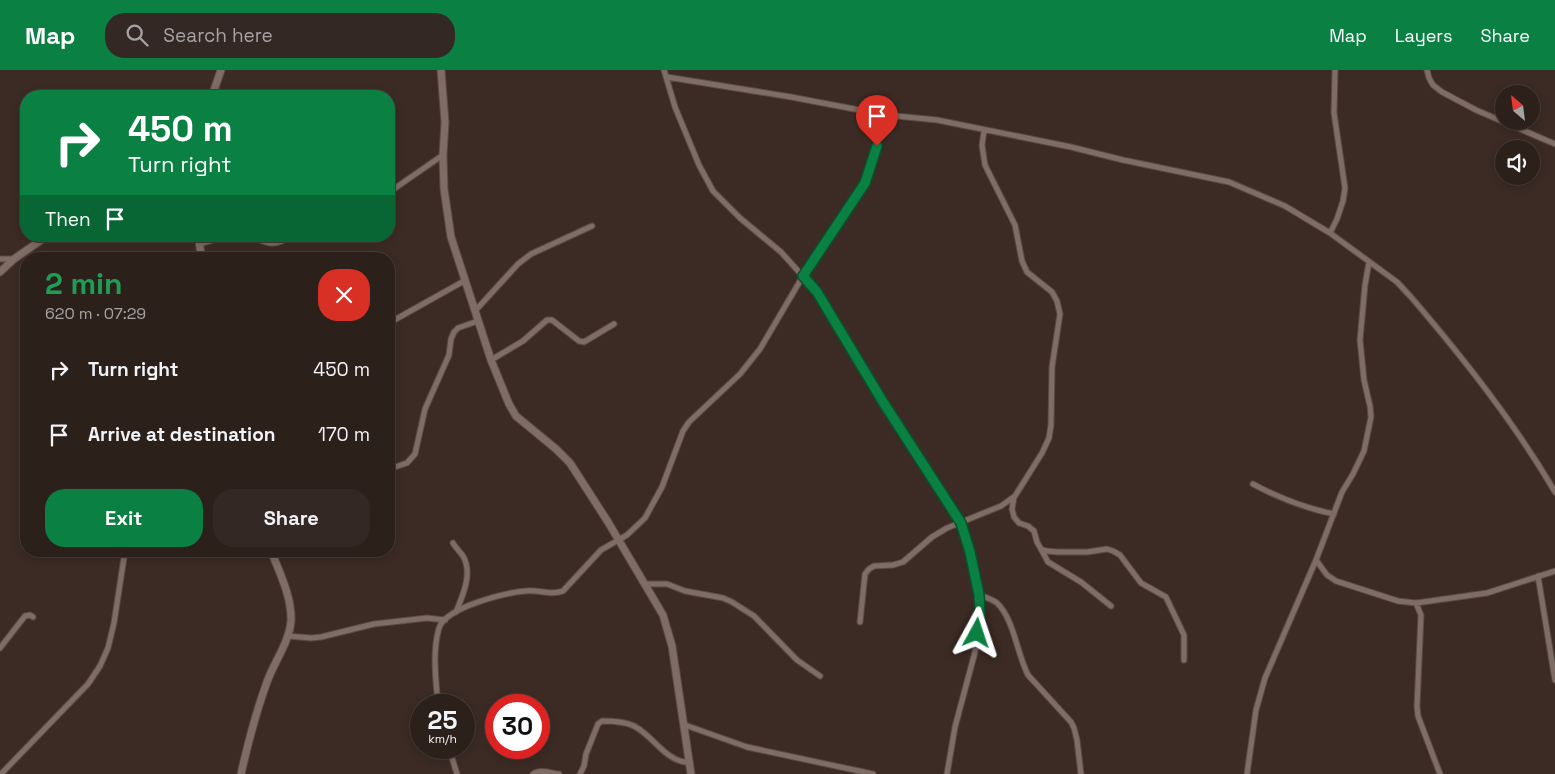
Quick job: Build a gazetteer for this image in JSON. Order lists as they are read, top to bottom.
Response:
{
  "north": "top left",
  "page": {
    "header": "Map",
    "search": "Search here",
    "nav": ["Map", "Layers", "Share"],
    "turn": ["450 m", "Turn right"],
    "then": "Then",
    "heading": ["2 min", "620 m · 07:29"],
    "list": [
      {
        "name": "Turn right",
        "value": "450 m"
      },
      {
        "name": "Arrive at destination",
        "value": "170 m"
      }
    ],
    "buttons": ["Exit", "Share"],
    "speed": "25 km/h",
    "limit": "30"
  }
}
